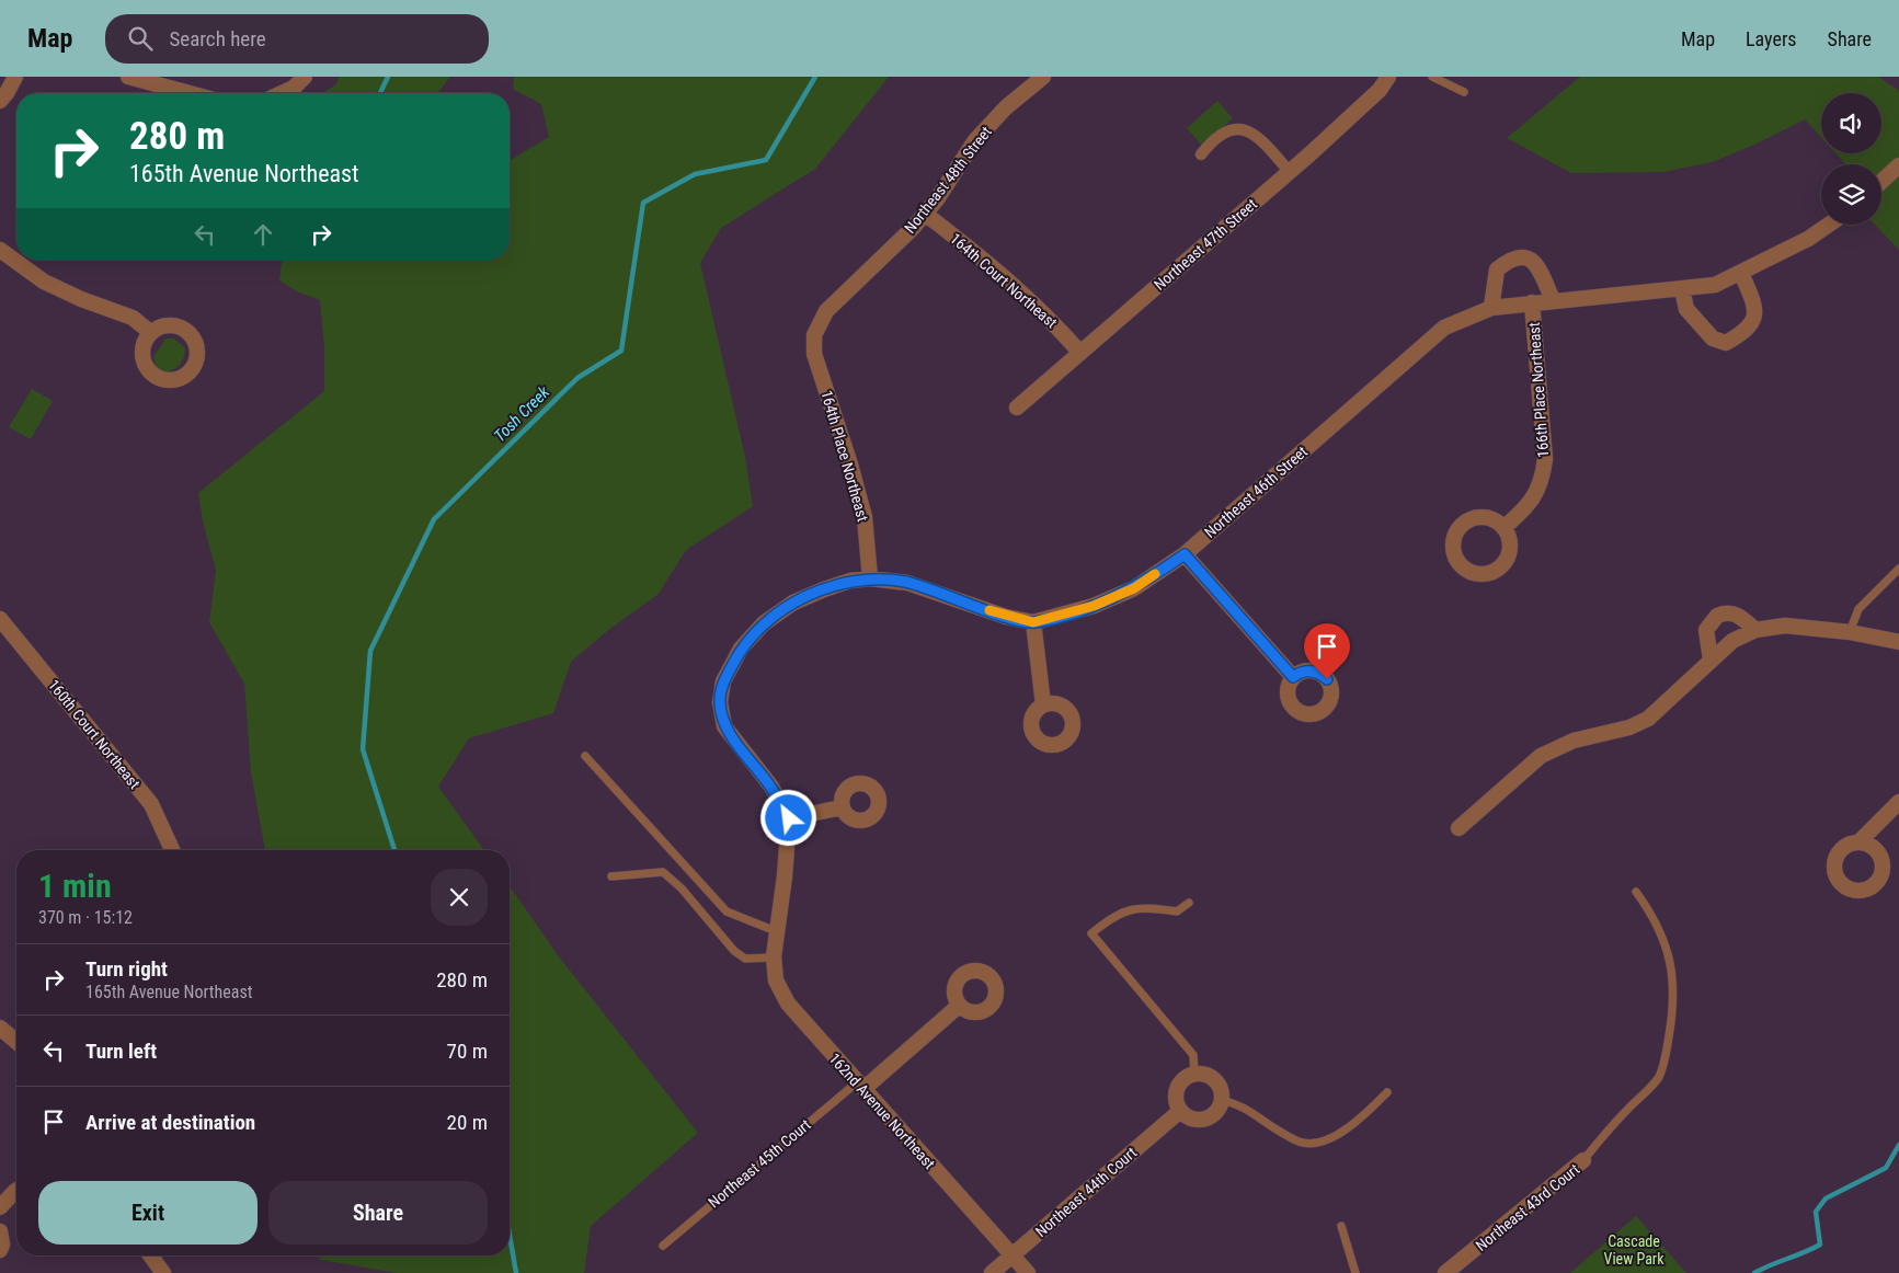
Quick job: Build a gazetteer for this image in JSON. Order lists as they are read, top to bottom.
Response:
{
  "streets": {
    "street": [
      "Northeast 48th Street",
      "Northeast 47th Street",
      "164th Court Northeast",
      "166th Place Northeast",
      "164th Place Northeast",
      "Northeast 46th Street",
      "160th Court Northeast",
      "162nd Avenue Northeast",
      "Northeast 45th Court",
      "Northeast 44th Court",
      "Northeast 43rd Court"
    ]
  },
  "crossings": [
    ["Northeast 48th Street", "164th Court Northeast"],
    ["Northeast 48th Street", "164th Place Northeast"],
    ["Northeast 47th Street", "164th Court Northeast"],
    ["166th Place Northeast", "Northeast 46th Street"],
    ["164th Place Northeast", "Northeast 46th Street"],
    ["162nd Avenue Northeast", "Northeast 45th Court"],
    ["162nd Avenue Northeast", "Northeast 44th Court"]
  ],
  "water": ["Tosh Creek"],
  "parks": ["Cascade View Park"],
  "page": {
    "header": "Map",
    "search": "Search here",
    "nav": ["Map", "Layers", "Share"],
    "turn": ["280 m", "165th Avenue Northeast"],
    "heading": ["1 min", "370 m · 15:12"],
    "list": [
      {
        "name": "Turn right",
        "note": "165th Avenue Northeast",
        "value": "280 m"
      },
      {
        "name": "Turn left",
        "value": "70 m"
      },
      {
        "name": "Arrive at destination",
        "value": "20 m"
      }
    ],
    "buttons": ["Exit", "Share"]
  }
}
